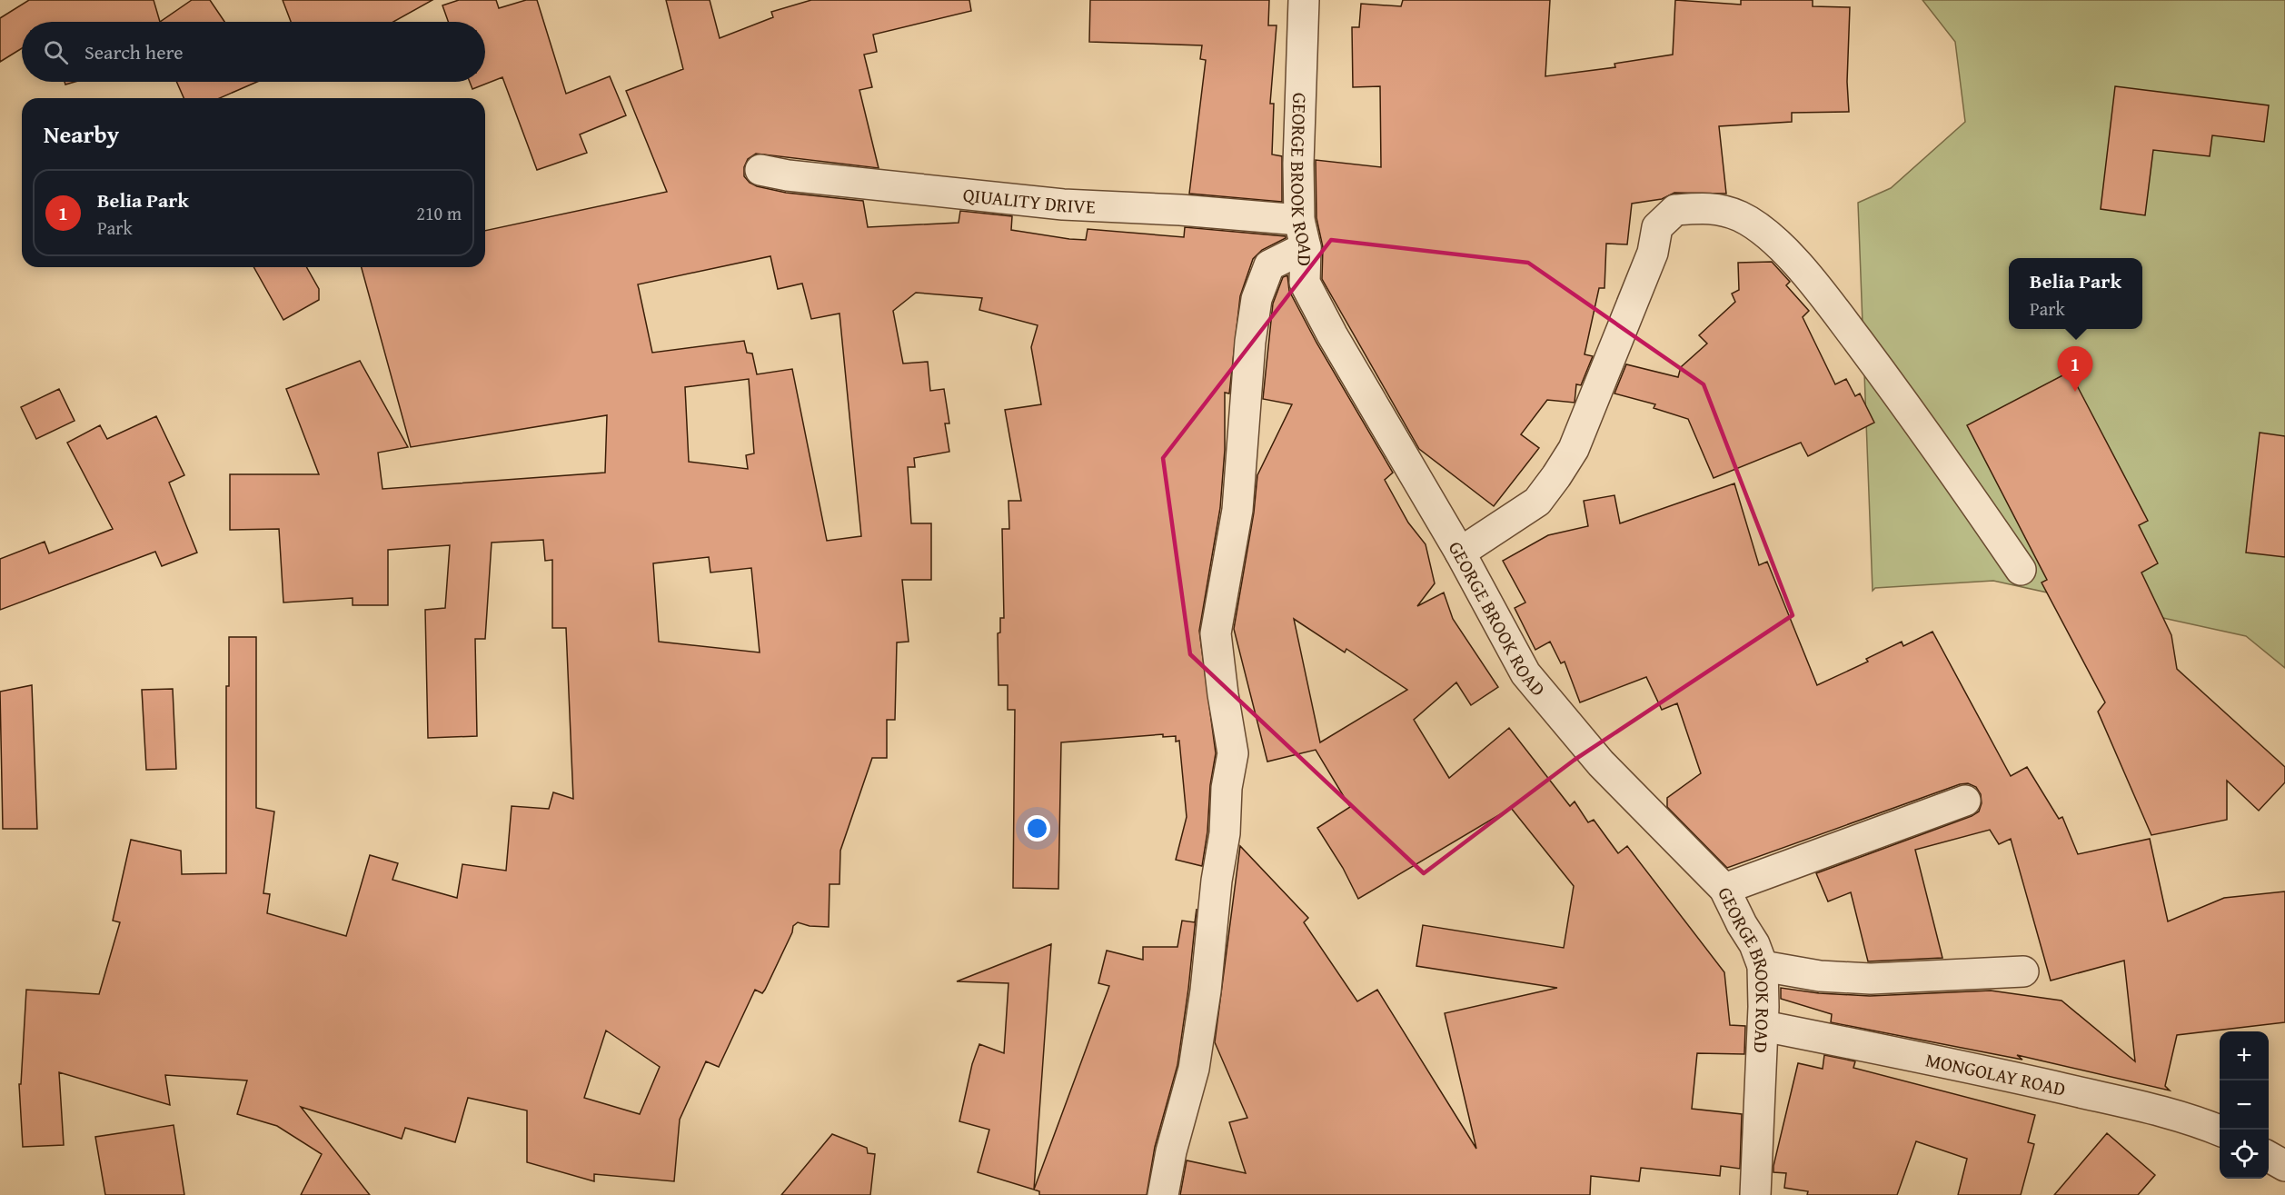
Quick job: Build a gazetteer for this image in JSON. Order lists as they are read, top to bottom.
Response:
{
  "streets": {
    "street": ["GEORGE BROOK ROAD", "QIUALITY DRIVE", "MONGOLAY ROAD"]
  },
  "crossings": [
    ["GEORGE BROOK ROAD", "QIUALITY DRIVE"],
    ["GEORGE BROOK ROAD", "MONGOLAY ROAD"]
  ],
  "page": {
    "search": "Search here",
    "heading": "Nearby",
    "list": [
      {
        "mark": "1",
        "name": "Belia Park",
        "note": "Park",
        "value": "210 m"
      }
    ],
    "popup": ["Belia Park", "Park"],
    "pins": "1",
    "map_buttons": ["+", "−"]
  }
}
